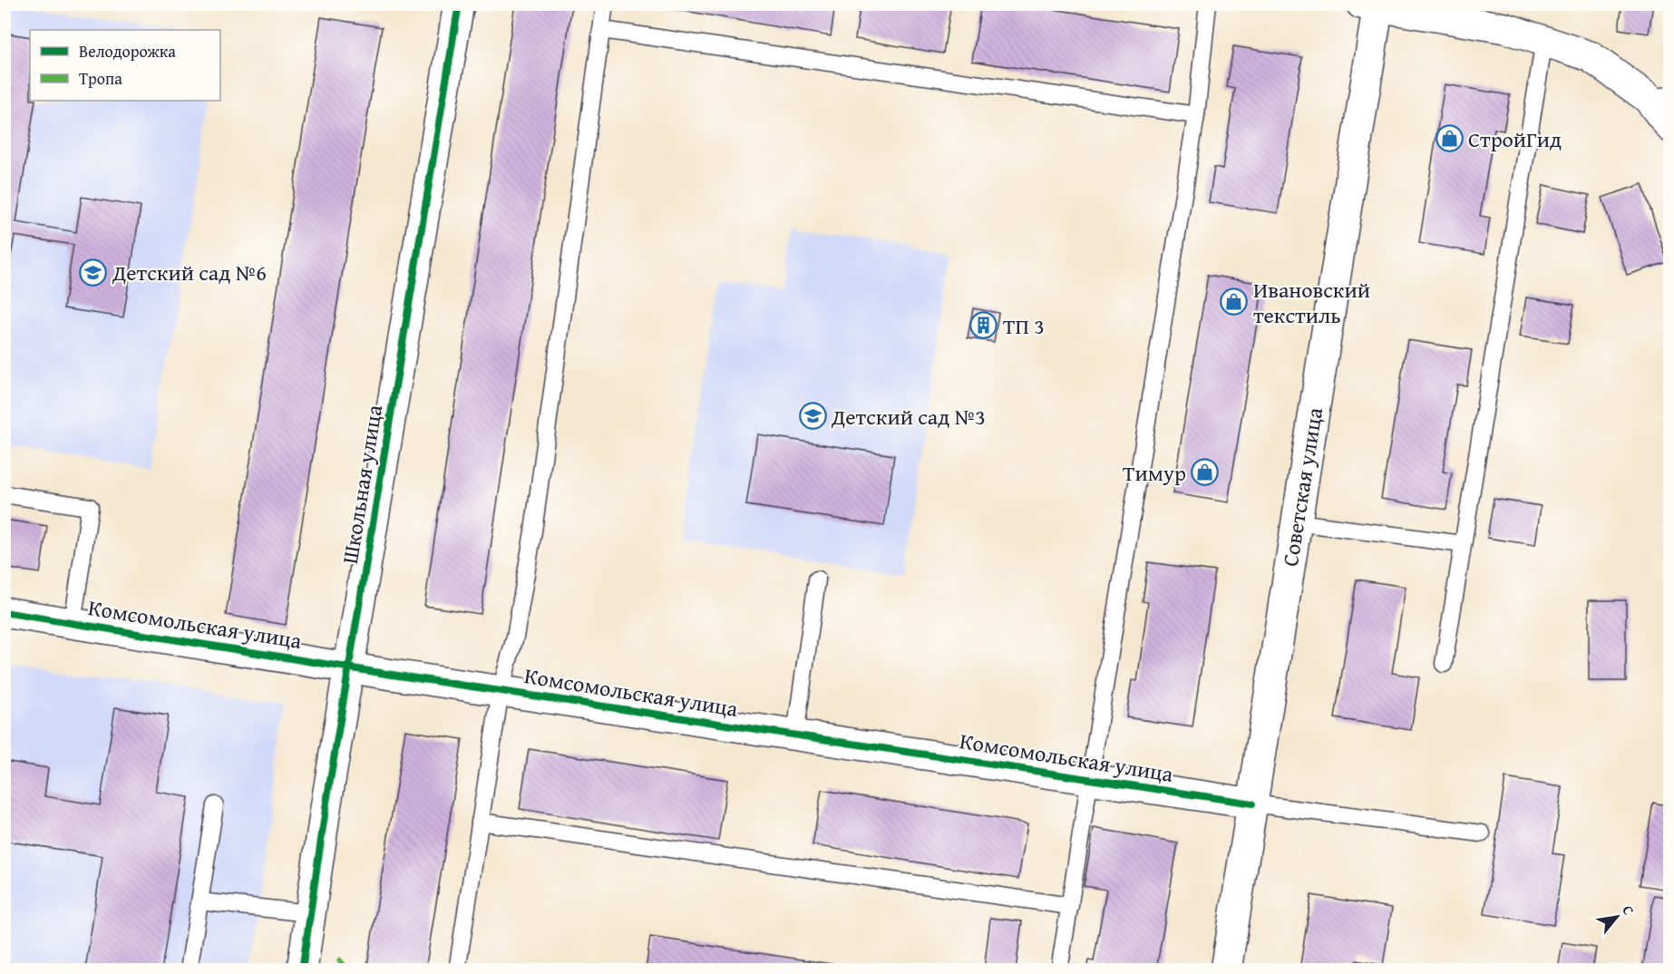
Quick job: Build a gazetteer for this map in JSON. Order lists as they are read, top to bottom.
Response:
{
  "streets": {
    "street": ["Школьная улица", "Советская улица", "Комсомольская улица"]
  },
  "crossings": [
    ["Школьная улица", "Комсомольская улица"],
    ["Советская улица", "Комсомольская улица"]
  ],
  "places": {
    "shop": ["СтройГид", "Ивановский текстиль", "Тимур"],
    "school or university": ["Детский сад №6", "Детский сад №3"],
    "building": ["ТП 3"]
  },
  "legend": ["Велодорожка", "Тропа"],
  "north": "top right"
}
